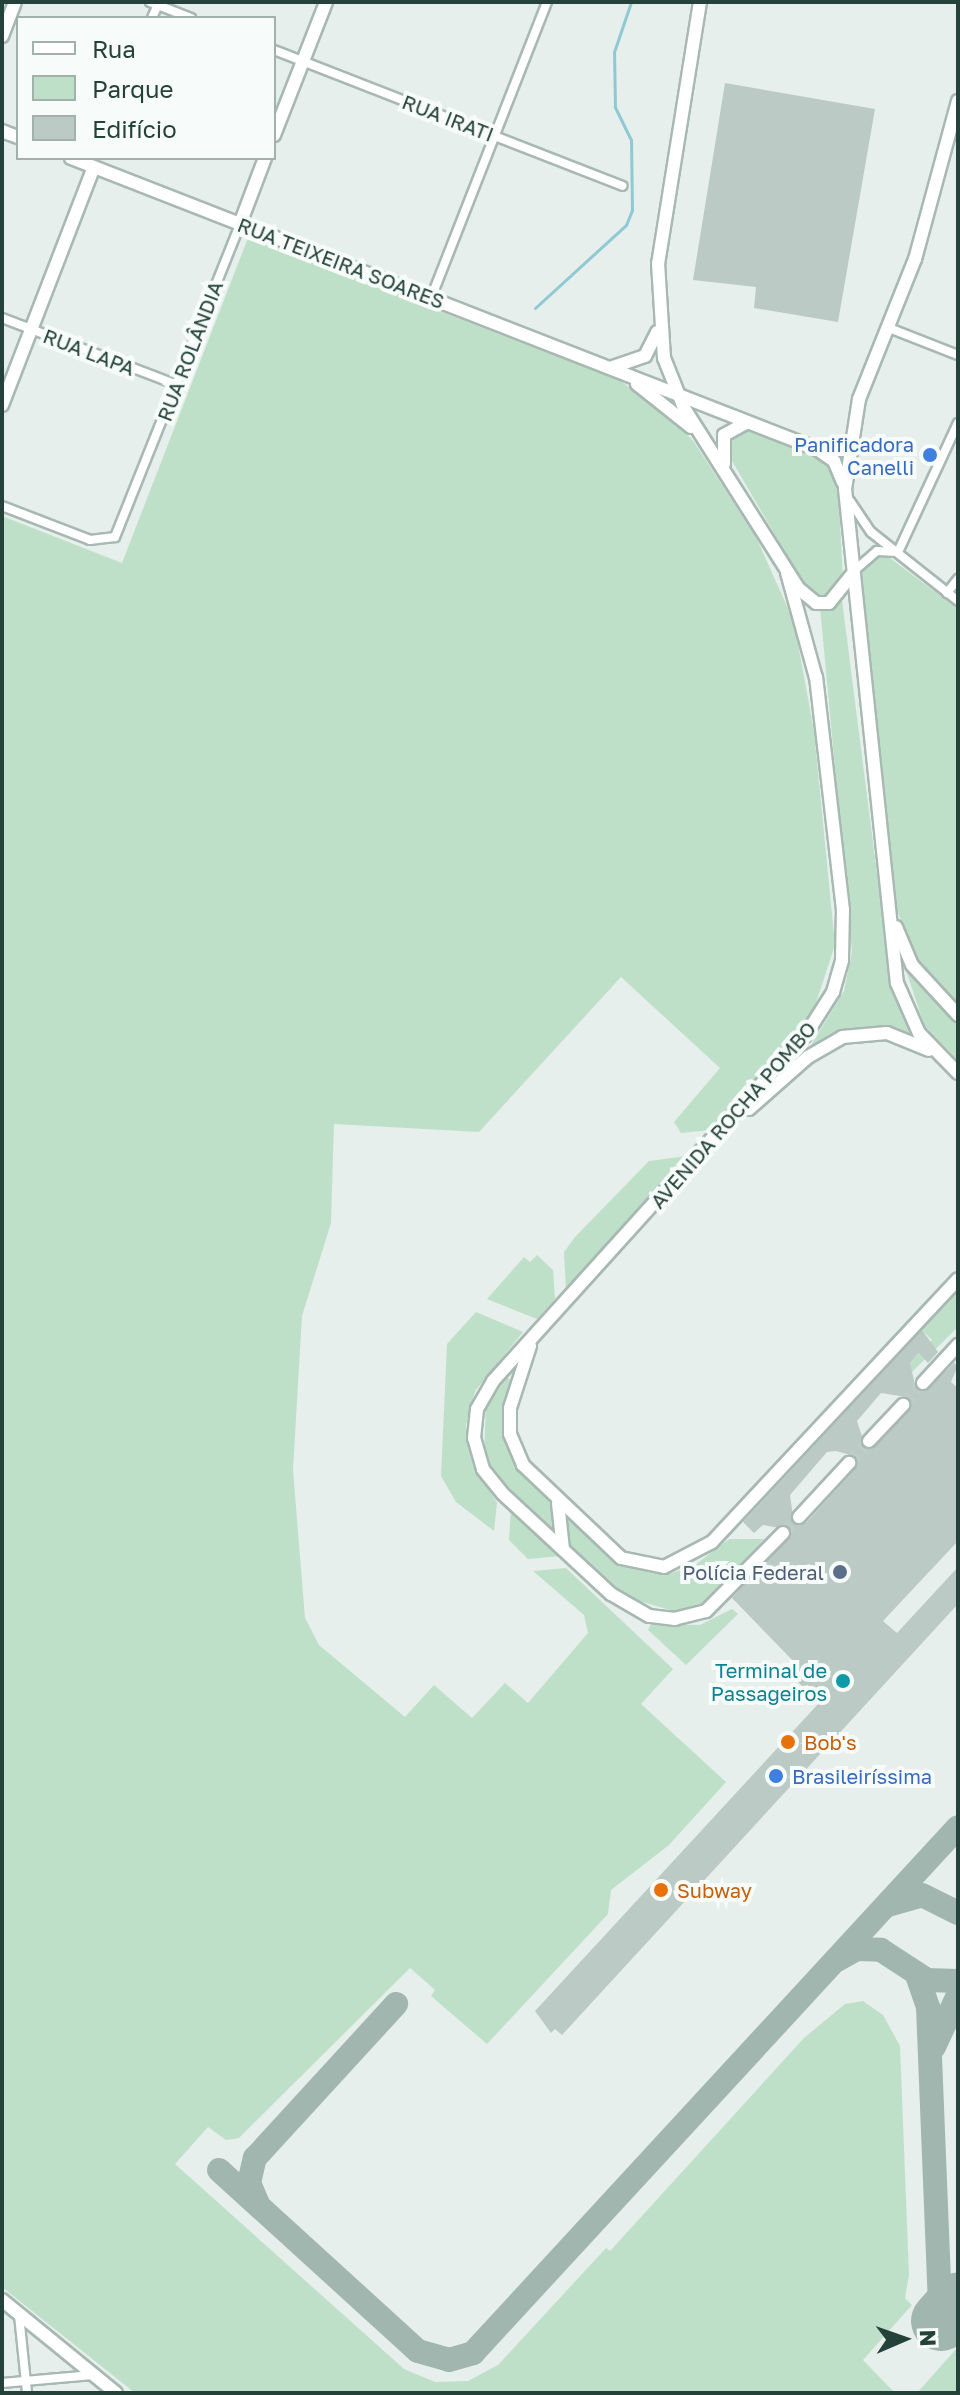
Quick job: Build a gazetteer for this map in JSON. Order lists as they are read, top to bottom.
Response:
{
  "streets": {
    "main road": ["RUA TEIXEIRA SOARES", "RUA ROLÂNDIA", "AVENIDA ROCHA POMBO"],
    "street": ["RUA IRATI", "RUA LAPA"]
  },
  "crossings": [
    ["RUA TEIXEIRA SOARES", "RUA ROLÂNDIA"],
    ["RUA ROLÂNDIA", "RUA LAPA"]
  ],
  "places": [
    "Panificadora Canelli",
    "Polícia Federal",
    "Terminal de Passageiros",
    "Bob's",
    "Brasileiríssima",
    "Subway"
  ],
  "legend": ["Rua", "Parque", "Edifício"],
  "north": "right"
}
